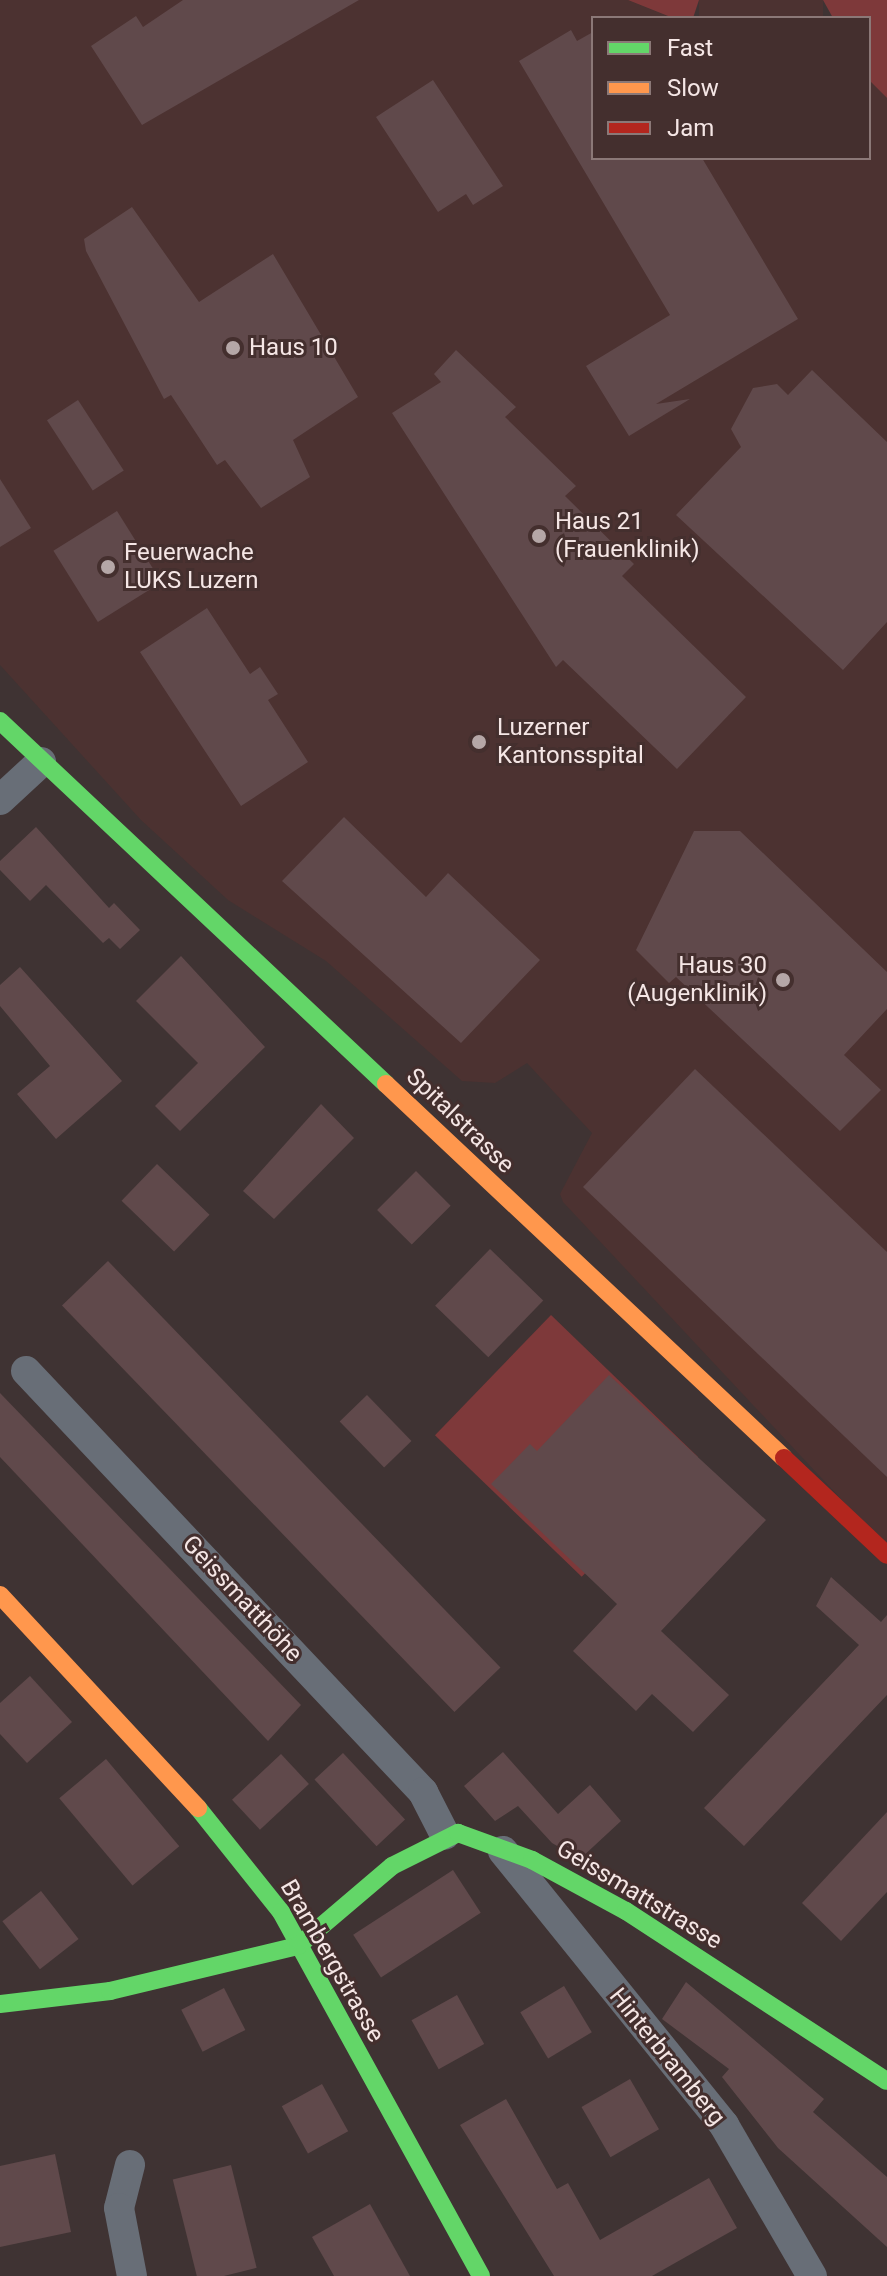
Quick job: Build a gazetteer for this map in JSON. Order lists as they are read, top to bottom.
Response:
{
  "streets": {
    "street": [
      "Spitalstrasse",
      "Geissmatthöhe",
      "Geissmattstrasse",
      "Brambergstrasse",
      "Hinterbramberg"
    ]
  },
  "crossings": [
    ["Geissmatthöhe", "Geissmattstrasse"],
    ["Geissmattstrasse", "Hinterbramberg"]
  ],
  "places": [
    "Haus 10",
    "Haus 21 (Frauenklinik)",
    "Feuerwache LUKS Luzern",
    "Luzerner Kantonsspital",
    "Haus 30 (Augenklinik)"
  ],
  "legend": ["Fast", "Slow", "Jam"]
}
